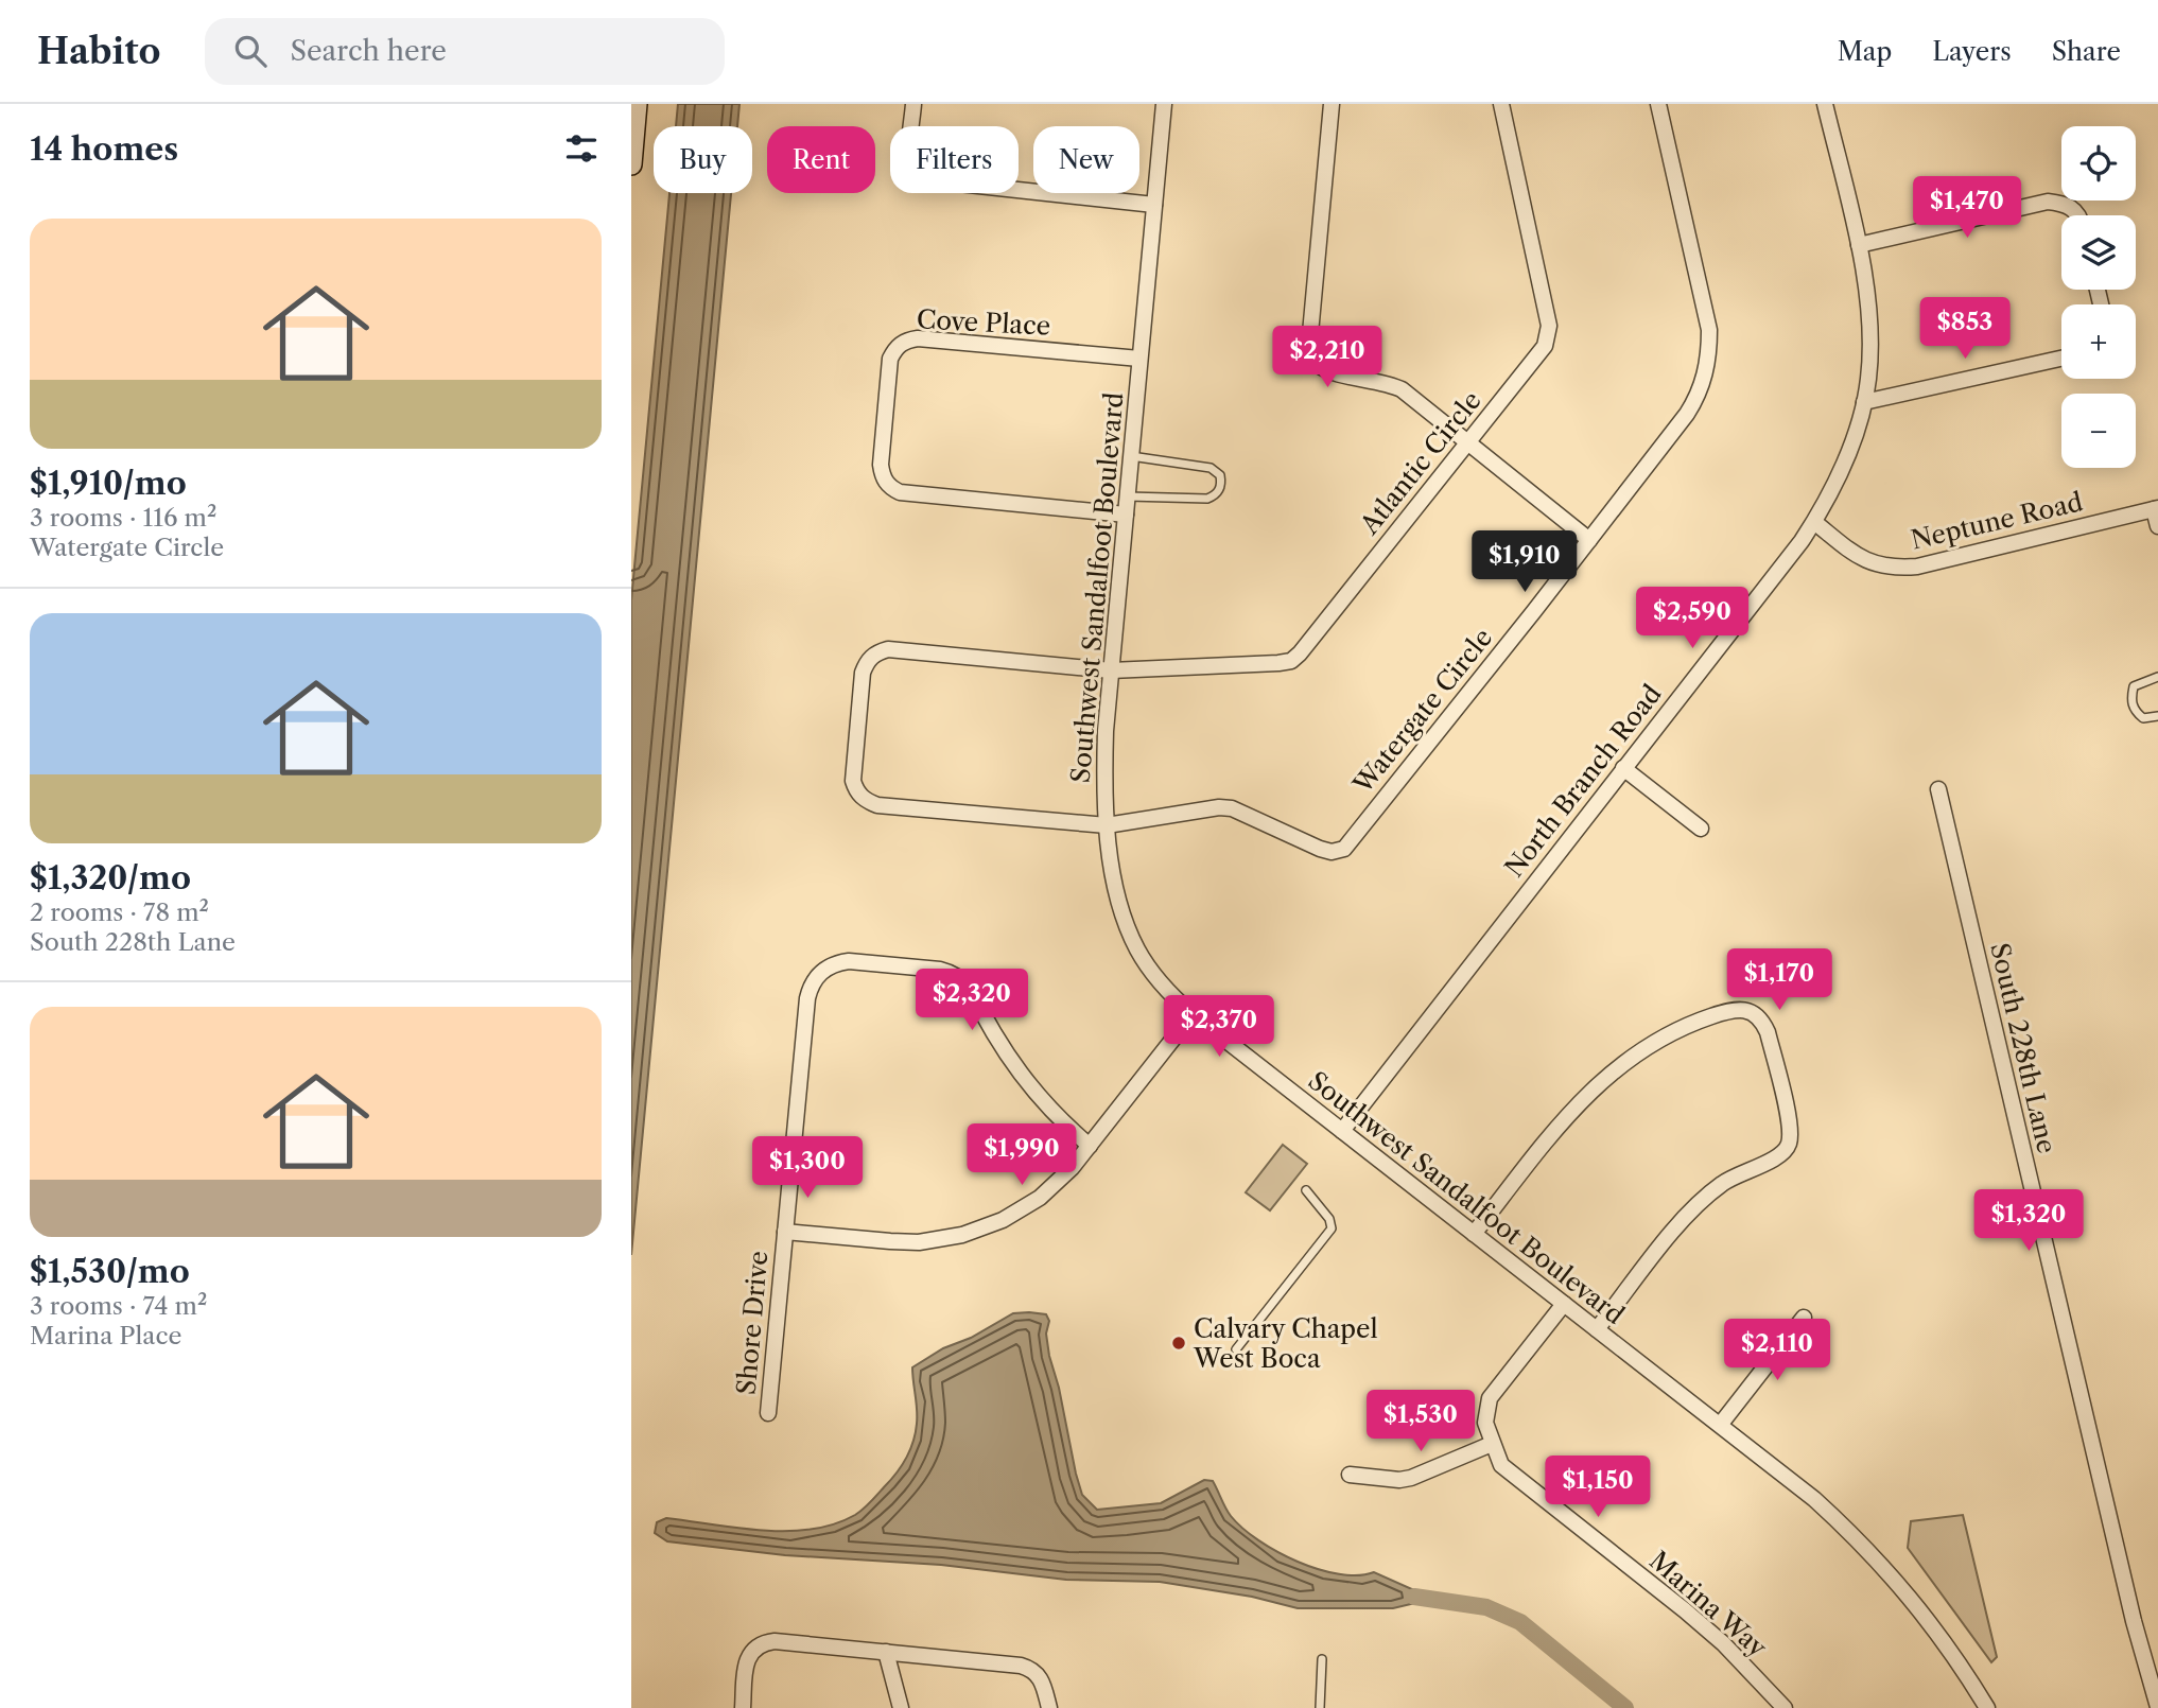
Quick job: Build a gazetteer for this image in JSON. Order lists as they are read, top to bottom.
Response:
{
  "streets": {
    "street": [
      "Cove Place",
      "Atlantic Circle",
      "Neptune Road",
      "Southwest Sandalfoot Boulevard",
      "Watergate Circle",
      "North Branch Road",
      "South 228th Lane",
      "Shore Drive",
      "Marina Way"
    ]
  },
  "crossings": [
    ["Cove Place", "Southwest Sandalfoot Boulevard"],
    ["Atlantic Circle", "Southwest Sandalfoot Boulevard"],
    ["Atlantic Circle", "Watergate Circle"],
    ["Neptune Road", "North Branch Road"],
    ["Southwest Sandalfoot Boulevard", "Watergate Circle"],
    ["Southwest Sandalfoot Boulevard", "North Branch Road"],
    ["Southwest Sandalfoot Boulevard", "Marina Way"]
  ],
  "places": ["Calvary Chapel West Boca"],
  "page": {
    "header": "Habito",
    "search": "Search here",
    "nav": ["Map", "Layers", "Share"],
    "heading": "14 homes",
    "map_buttons": ["+", "−"],
    "chip": [
      "Buy",
      "Rent",
      "Filters",
      "New"
    ],
    "price": [
      "$1,470",
      "$853",
      "$2,210",
      "$1,910",
      "$2,590",
      "$1,170",
      "$2,320",
      "$2,370",
      "$1,990",
      "$1,300",
      "$1,320",
      "$2,110",
      "$1,530",
      "$1,150"
    ],
    "list": [
      {
        "name": "$1,910/mo",
        "note": "3 rooms · 116 m² · Watergate Circle"
      },
      {
        "name": "$1,320/mo",
        "note": "2 rooms · 78 m² · South 228th Lane"
      },
      {
        "name": "$1,530/mo",
        "note": "3 rooms · 74 m² · Marina Place"
      }
    ]
  }
}
